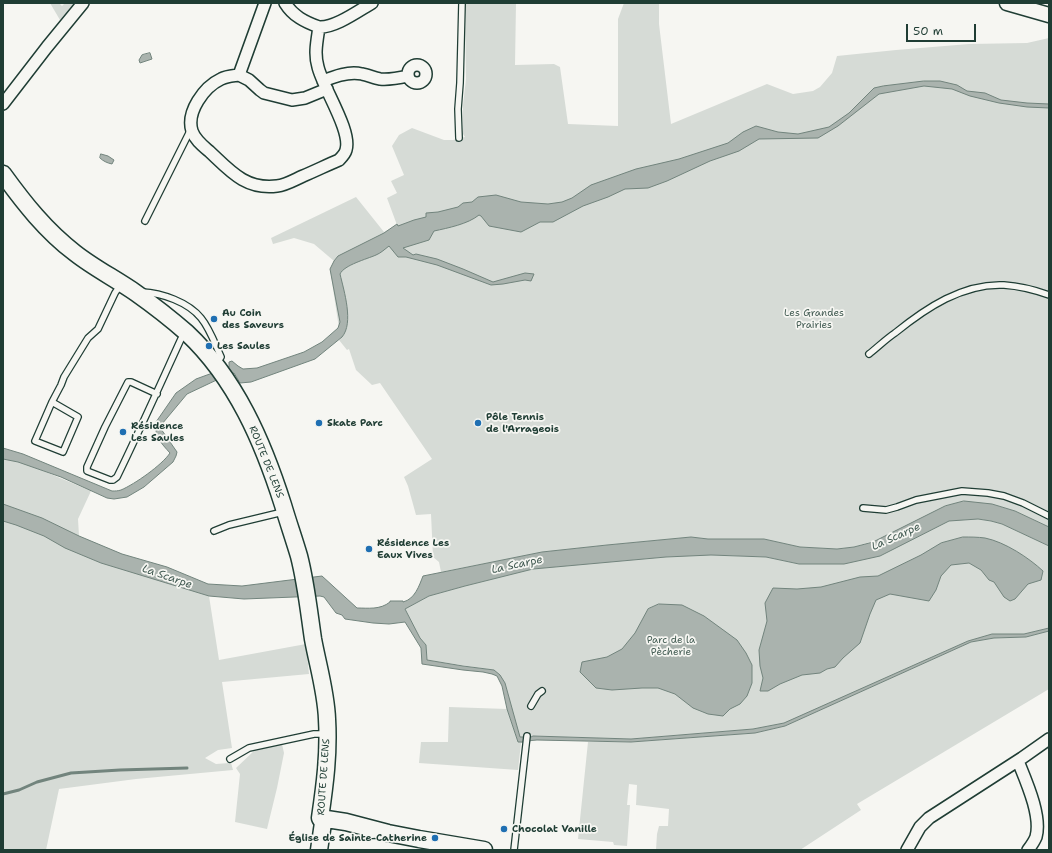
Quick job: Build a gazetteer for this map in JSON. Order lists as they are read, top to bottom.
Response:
{
  "streets": {
    "main road": ["ROUTE DE LENS"]
  },
  "water": ["La Scarpe"],
  "parks": ["Les Grandes Prairies", "Parc de la Pècherie"],
  "places": [
    "Au Coin des Saveurs",
    "Les Saules",
    "Skate Parc",
    "Pôle Tennis de l'Arrageois",
    "Résidence Les Saules",
    "Résidence Les Eaux Vives",
    "Chocolat Vanille",
    "Église de Sainte-Catherine"
  ],
  "scale_bar": "50 m"
}
